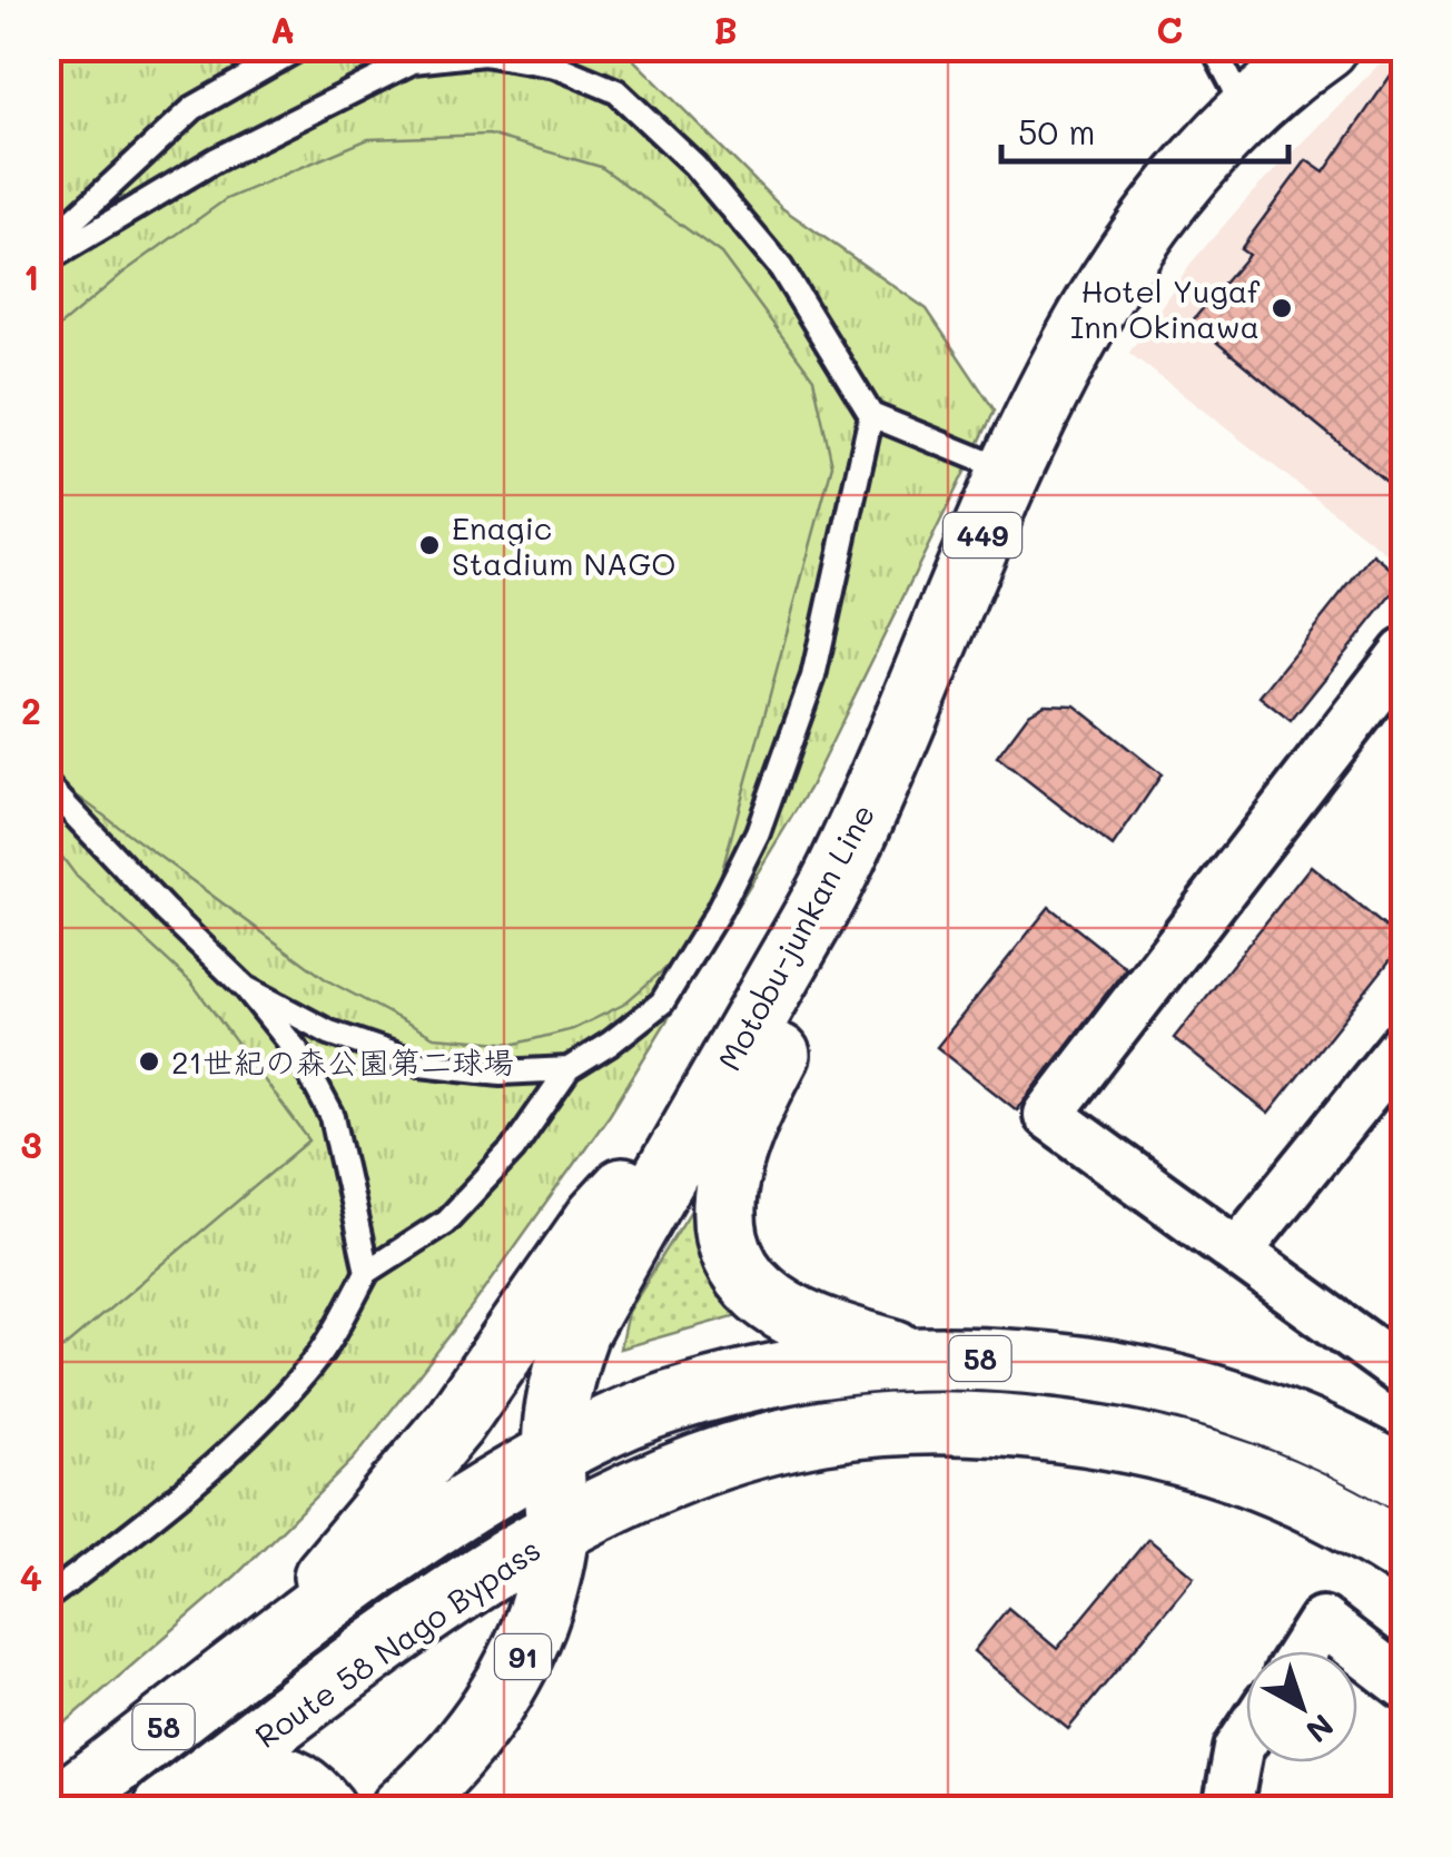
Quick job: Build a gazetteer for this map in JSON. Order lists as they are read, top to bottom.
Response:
{
  "streets": {
    "main road": [
      "449",
      "Motobu-junkan Line",
      "58",
      "Route 58 Nago Bypass",
      "91"
    ]
  },
  "crossings": [
    ["Motobu-junkan Line", "58"],
    ["Motobu-junkan Line", "Route 58 Nago Bypass"]
  ],
  "places": ["Hotel Yugaf Inn Okinawa", "Enagic Stadium NAGO", "21世紀の森公園第二球場"],
  "scale_bar": "50 m",
  "north": "bottom right",
  "grid": {
    "columns": ["A", "B", "C"],
    "rows": [
      "1",
      "2",
      "3",
      "4"
    ]
  }
}
